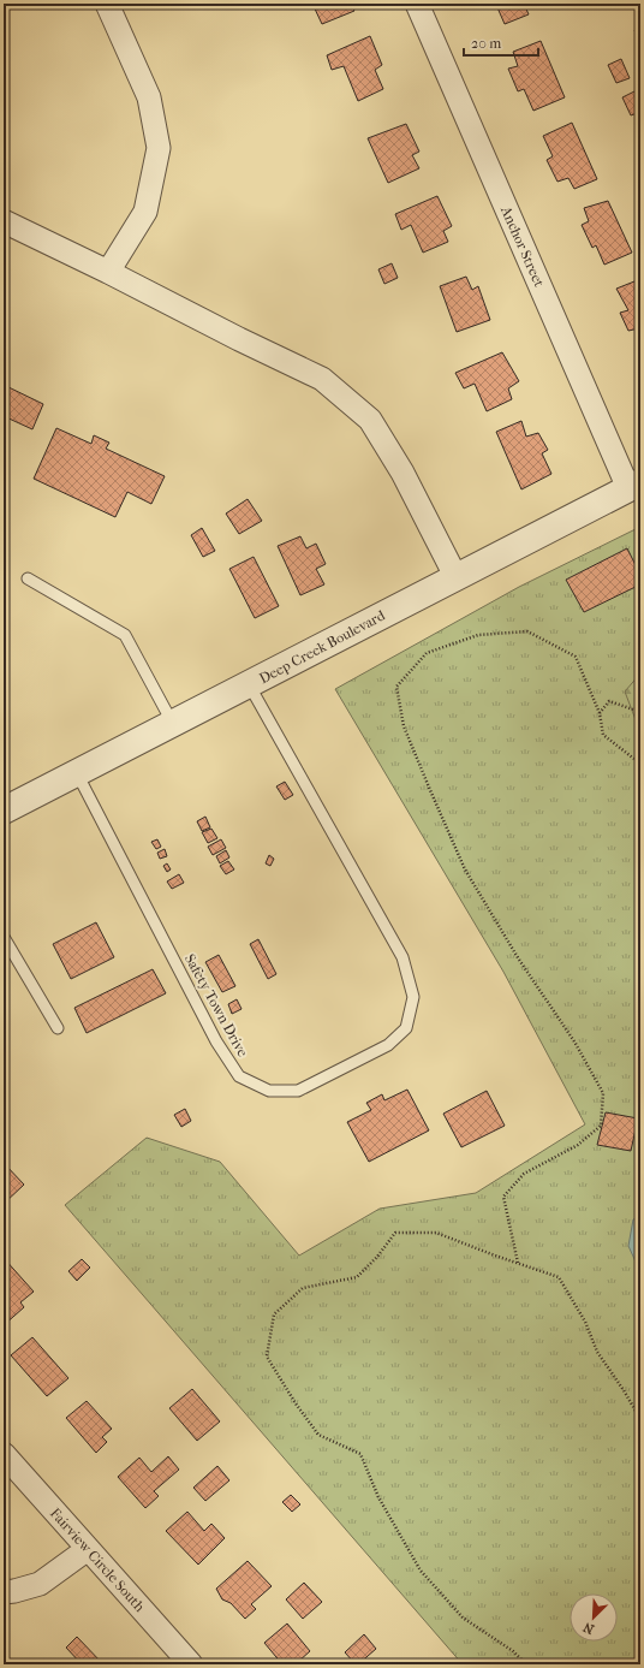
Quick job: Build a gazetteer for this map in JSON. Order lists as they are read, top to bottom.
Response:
{
  "streets": {
    "street": ["Anchor Street", "Deep Creek Boulevard", "Fairview Circle South"],
    "lane": ["Safety Town Drive"]
  },
  "crossings": [
    ["Anchor Street", "Deep Creek Boulevard"],
    ["Deep Creek Boulevard", "Safety Town Drive"]
  ],
  "scale_bar": "20 m",
  "north": "bottom left"
}
